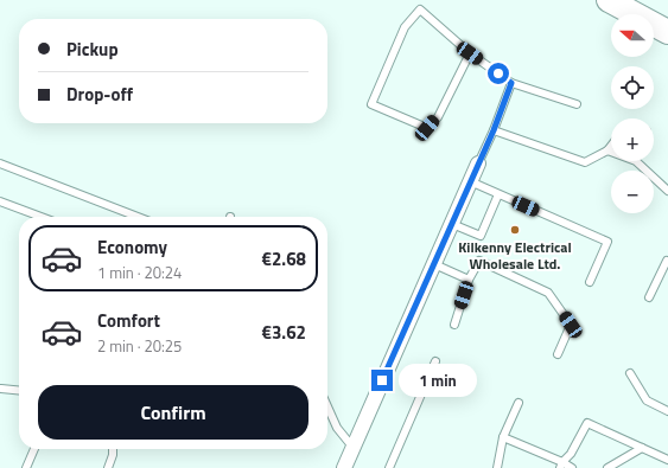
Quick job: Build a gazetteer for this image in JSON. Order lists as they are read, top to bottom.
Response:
{
  "places": ["Kilkenny Electrical Wholesale Ltd."],
  "north": "left",
  "page": {
    "map_buttons": ["+", "−"],
    "banner": ["Pickup", "Drop-off"],
    "list": [
      {
        "name": "Economy",
        "note": "1 min · 20:24",
        "value": "€2.68"
      },
      {
        "name": "Comfort",
        "note": "2 min · 20:25",
        "value": "€3.62"
      }
    ],
    "bubble": "1 min",
    "buttons": "Confirm"
  }
}
